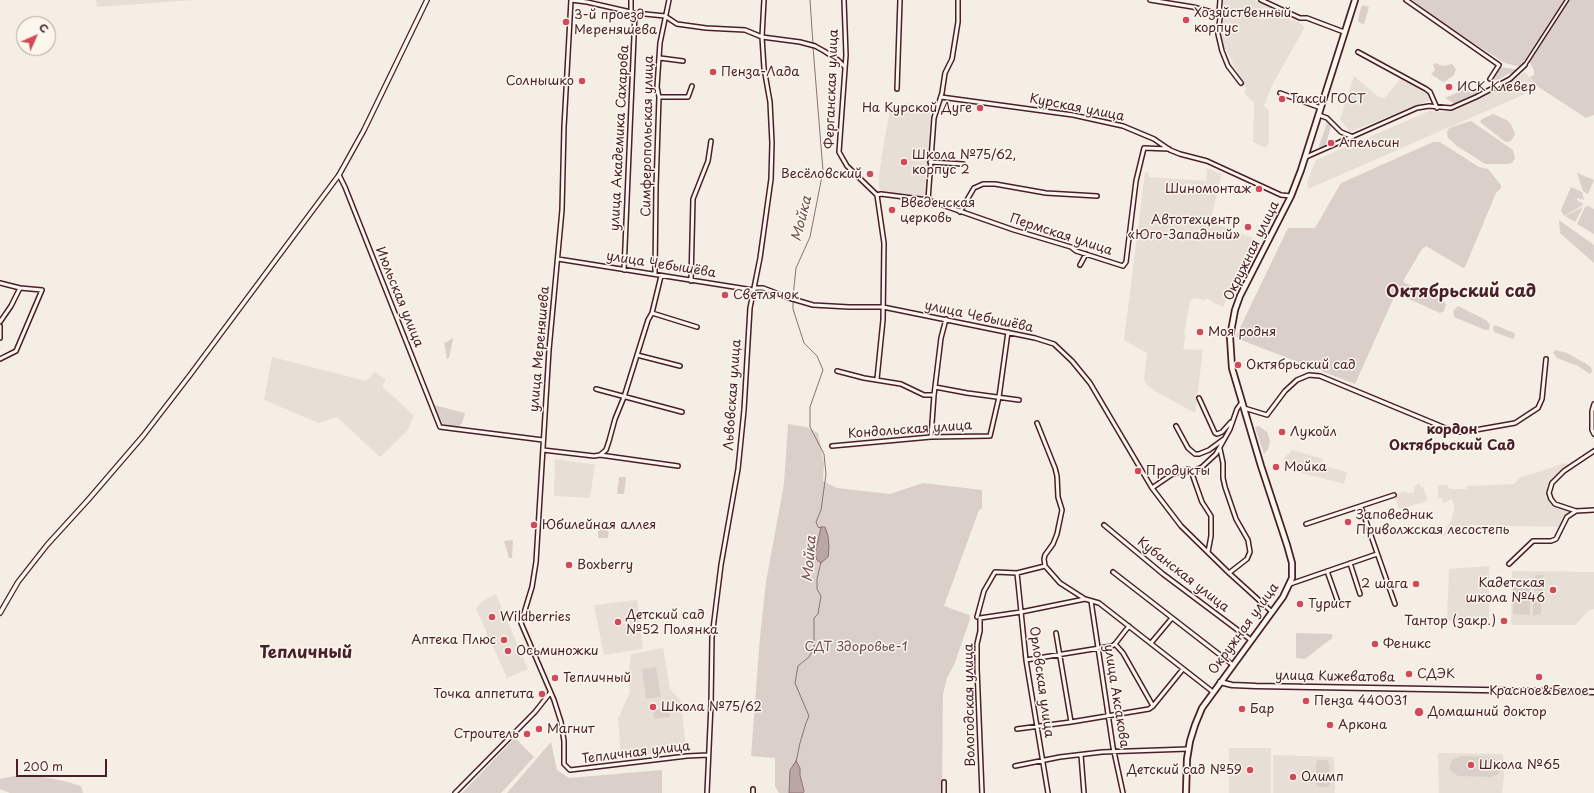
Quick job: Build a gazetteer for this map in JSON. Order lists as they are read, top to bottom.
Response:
{
  "streets": {
    "main road": ["Окружная улица", "улица Кижеватова"],
    "street": [
      "Ферганская улица",
      "Курская улица",
      "Симферопольская улица",
      "улица Академика Сахарова",
      "Пермская улица",
      "улица Чебышёва",
      "Июльская улица",
      "улица Мереняшева",
      "Львовская улица",
      "Кондольская улица",
      "Кубанская улица",
      "Орловская улица",
      "улица Аксакова",
      "Вологодская улица",
      "Тепличная улица"
    ]
  },
  "crossings": [
    ["Ферганская улица", "Пермская улица"],
    ["Курская улица", "Пермская улица"],
    ["Курская улица", "Окружная улица"],
    ["Симферопольская улица", "улица Чебышёва"],
    ["улица Академика Сахарова", "улица Чебышёва"],
    ["Окружная улица", "улица Чебышёва"],
    ["Окружная улица", "Кубанская улица"],
    ["Окружная улица", "улица Кижеватова"],
    ["улица Чебышёва", "улица Мереняшева"],
    ["улица Чебышёва", "Львовская улица"],
    ["Июльская улица", "улица Мереняшева"],
    ["улица Мереняшева", "Тепличная улица"],
    ["Львовская улица", "Тепличная улица"],
    ["Орловская улица", "Вологодская улица"]
  ],
  "districts": ["Октябрьский сад", "кордон Октябрьский Сад", "Тепличный"],
  "water": ["Мойка"],
  "parks": ["СДТ Здоровье-1"],
  "places": [
    "Хозяйственный корпус",
    "3-й проезд Мереняшева",
    "Пенза-Лада",
    "Солнышко",
    "ИСК Клевер",
    "Такси ГОСТ",
    "На Курской Дуге",
    "Апельсин",
    "Школа №75/62, корпус 2",
    "Весёловский",
    "Шиномонтаж",
    "Введенская церковь",
    "Автотехцентр «Юго-Западный»",
    "Светлячок",
    "Моя родня",
    "Октябрьский сад",
    "Лукойл",
    "Мойка",
    "Продукты",
    "Заповедник Приволжская лесостепь",
    "Юбилейная аллея",
    "Boxberry",
    "2 шага",
    "Кадетская школа №46",
    "Турист",
    "Wildberries",
    "Тантор (закр.)",
    "Детский сад №52 Полянка",
    "Аптека Плюс",
    "Феникс",
    "Осьминожки",
    "СДЭК",
    "Красное&Белое",
    "Тепличный",
    "Точка аппетита",
    "Пенза 440031",
    "Школа №75/62",
    "Бар",
    "Домашний доктор",
    "Аркона",
    "Магнит",
    "Строитель",
    "Школа №65",
    "Детский сад №59",
    "Олимп"
  ],
  "scale_bar": "200 m",
  "north": "top right"
}
